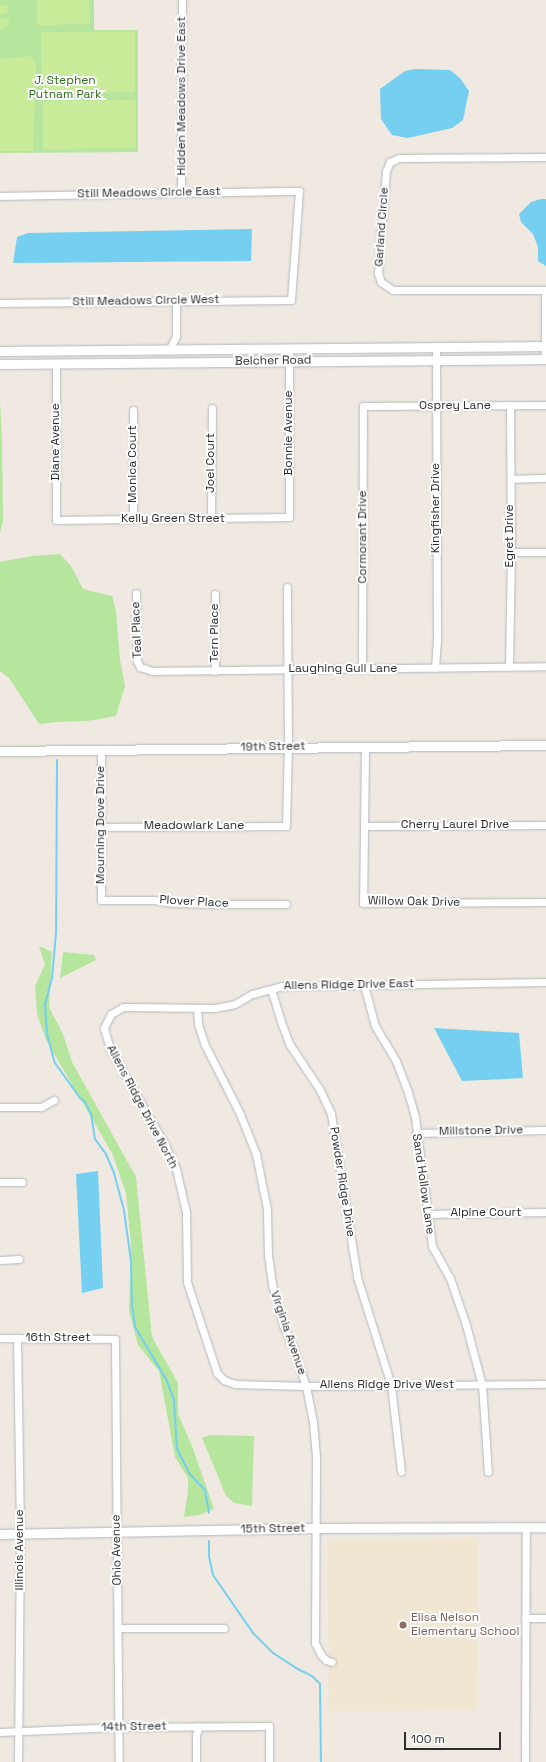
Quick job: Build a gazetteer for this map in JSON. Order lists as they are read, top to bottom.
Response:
{
  "streets": {
    "street": [
      "Hidden Meadows Drive East",
      "Still Meadows Circle East",
      "Garland Circle",
      "Still Meadows Circle West",
      "Belcher Road",
      "Osprey Lane",
      "Bonnie Avenue",
      "Diane Avenue",
      "Joel Court",
      "Monica Court",
      "Kingfisher Drive",
      "Kelly Green Street",
      "Egret Drive",
      "Cormorant Drive",
      "Teal Place",
      "Tern Place",
      "Laughing Gull Lane",
      "19th Street",
      "Mourning Dove Drive",
      "Cherry Laurel Drive",
      "Meadowlark Lane",
      "Plover Place",
      "Willow Oak Drive",
      "Allens Ridge Drive East",
      "Allens Ridge Drive North",
      "Millstone Drive",
      "Powder Ridge Drive",
      "Sand Hollow Lane",
      "Alpine Court",
      "Virginia Avenue",
      "16th Street",
      "Allens Ridge Drive West",
      "15th Street",
      "Illinois Avenue",
      "Ohio Avenue",
      "14th Street"
    ]
  },
  "crossings": [
    ["Hidden Meadows Drive East", "Still Meadows Circle East"],
    ["Still Meadows Circle East", "Still Meadows Circle West"],
    ["Belcher Road", "Bonnie Avenue"],
    ["Belcher Road", "Diane Avenue"],
    ["Belcher Road", "Kingfisher Drive"],
    ["Osprey Lane", "Kingfisher Drive"],
    ["Osprey Lane", "Egret Drive"],
    ["Osprey Lane", "Cormorant Drive"],
    ["Bonnie Avenue", "Kelly Green Street"],
    ["Diane Avenue", "Kelly Green Street"],
    ["Joel Court", "Kelly Green Street"],
    ["Monica Court", "Kelly Green Street"],
    ["Kingfisher Drive", "Laughing Gull Lane"],
    ["Egret Drive", "Laughing Gull Lane"],
    ["Cormorant Drive", "Laughing Gull Lane"],
    ["Teal Place", "Laughing Gull Lane"],
    ["Tern Place", "Laughing Gull Lane"],
    ["19th Street", "Mourning Dove Drive"],
    ["19th Street", "Meadowlark Lane"],
    ["19th Street", "Willow Oak Drive"],
    ["Mourning Dove Drive", "Meadowlark Lane"],
    ["Mourning Dove Drive", "Plover Place"],
    ["Cherry Laurel Drive", "Willow Oak Drive"],
    ["Allens Ridge Drive East", "Allens Ridge Drive North"],
    ["Allens Ridge Drive East", "Powder Ridge Drive"],
    ["Allens Ridge Drive East", "Sand Hollow Lane"],
    ["Allens Ridge Drive East", "Virginia Avenue"],
    ["Allens Ridge Drive North", "Allens Ridge Drive West"],
    ["Millstone Drive", "Sand Hollow Lane"],
    ["Powder Ridge Drive", "Allens Ridge Drive West"],
    ["Sand Hollow Lane", "Alpine Court"],
    ["Sand Hollow Lane", "Allens Ridge Drive West"],
    ["Virginia Avenue", "Allens Ridge Drive West"],
    ["Virginia Avenue", "15th Street"],
    ["16th Street", "Illinois Avenue"],
    ["16th Street", "Ohio Avenue"],
    ["15th Street", "Illinois Avenue"],
    ["15th Street", "Ohio Avenue"],
    ["Illinois Avenue", "14th Street"],
    ["Ohio Avenue", "14th Street"]
  ],
  "parks": ["J. Stephen Putnam Park"],
  "places": ["Elisa Nelson Elementary School"],
  "scale_bar": "100 m"
}
